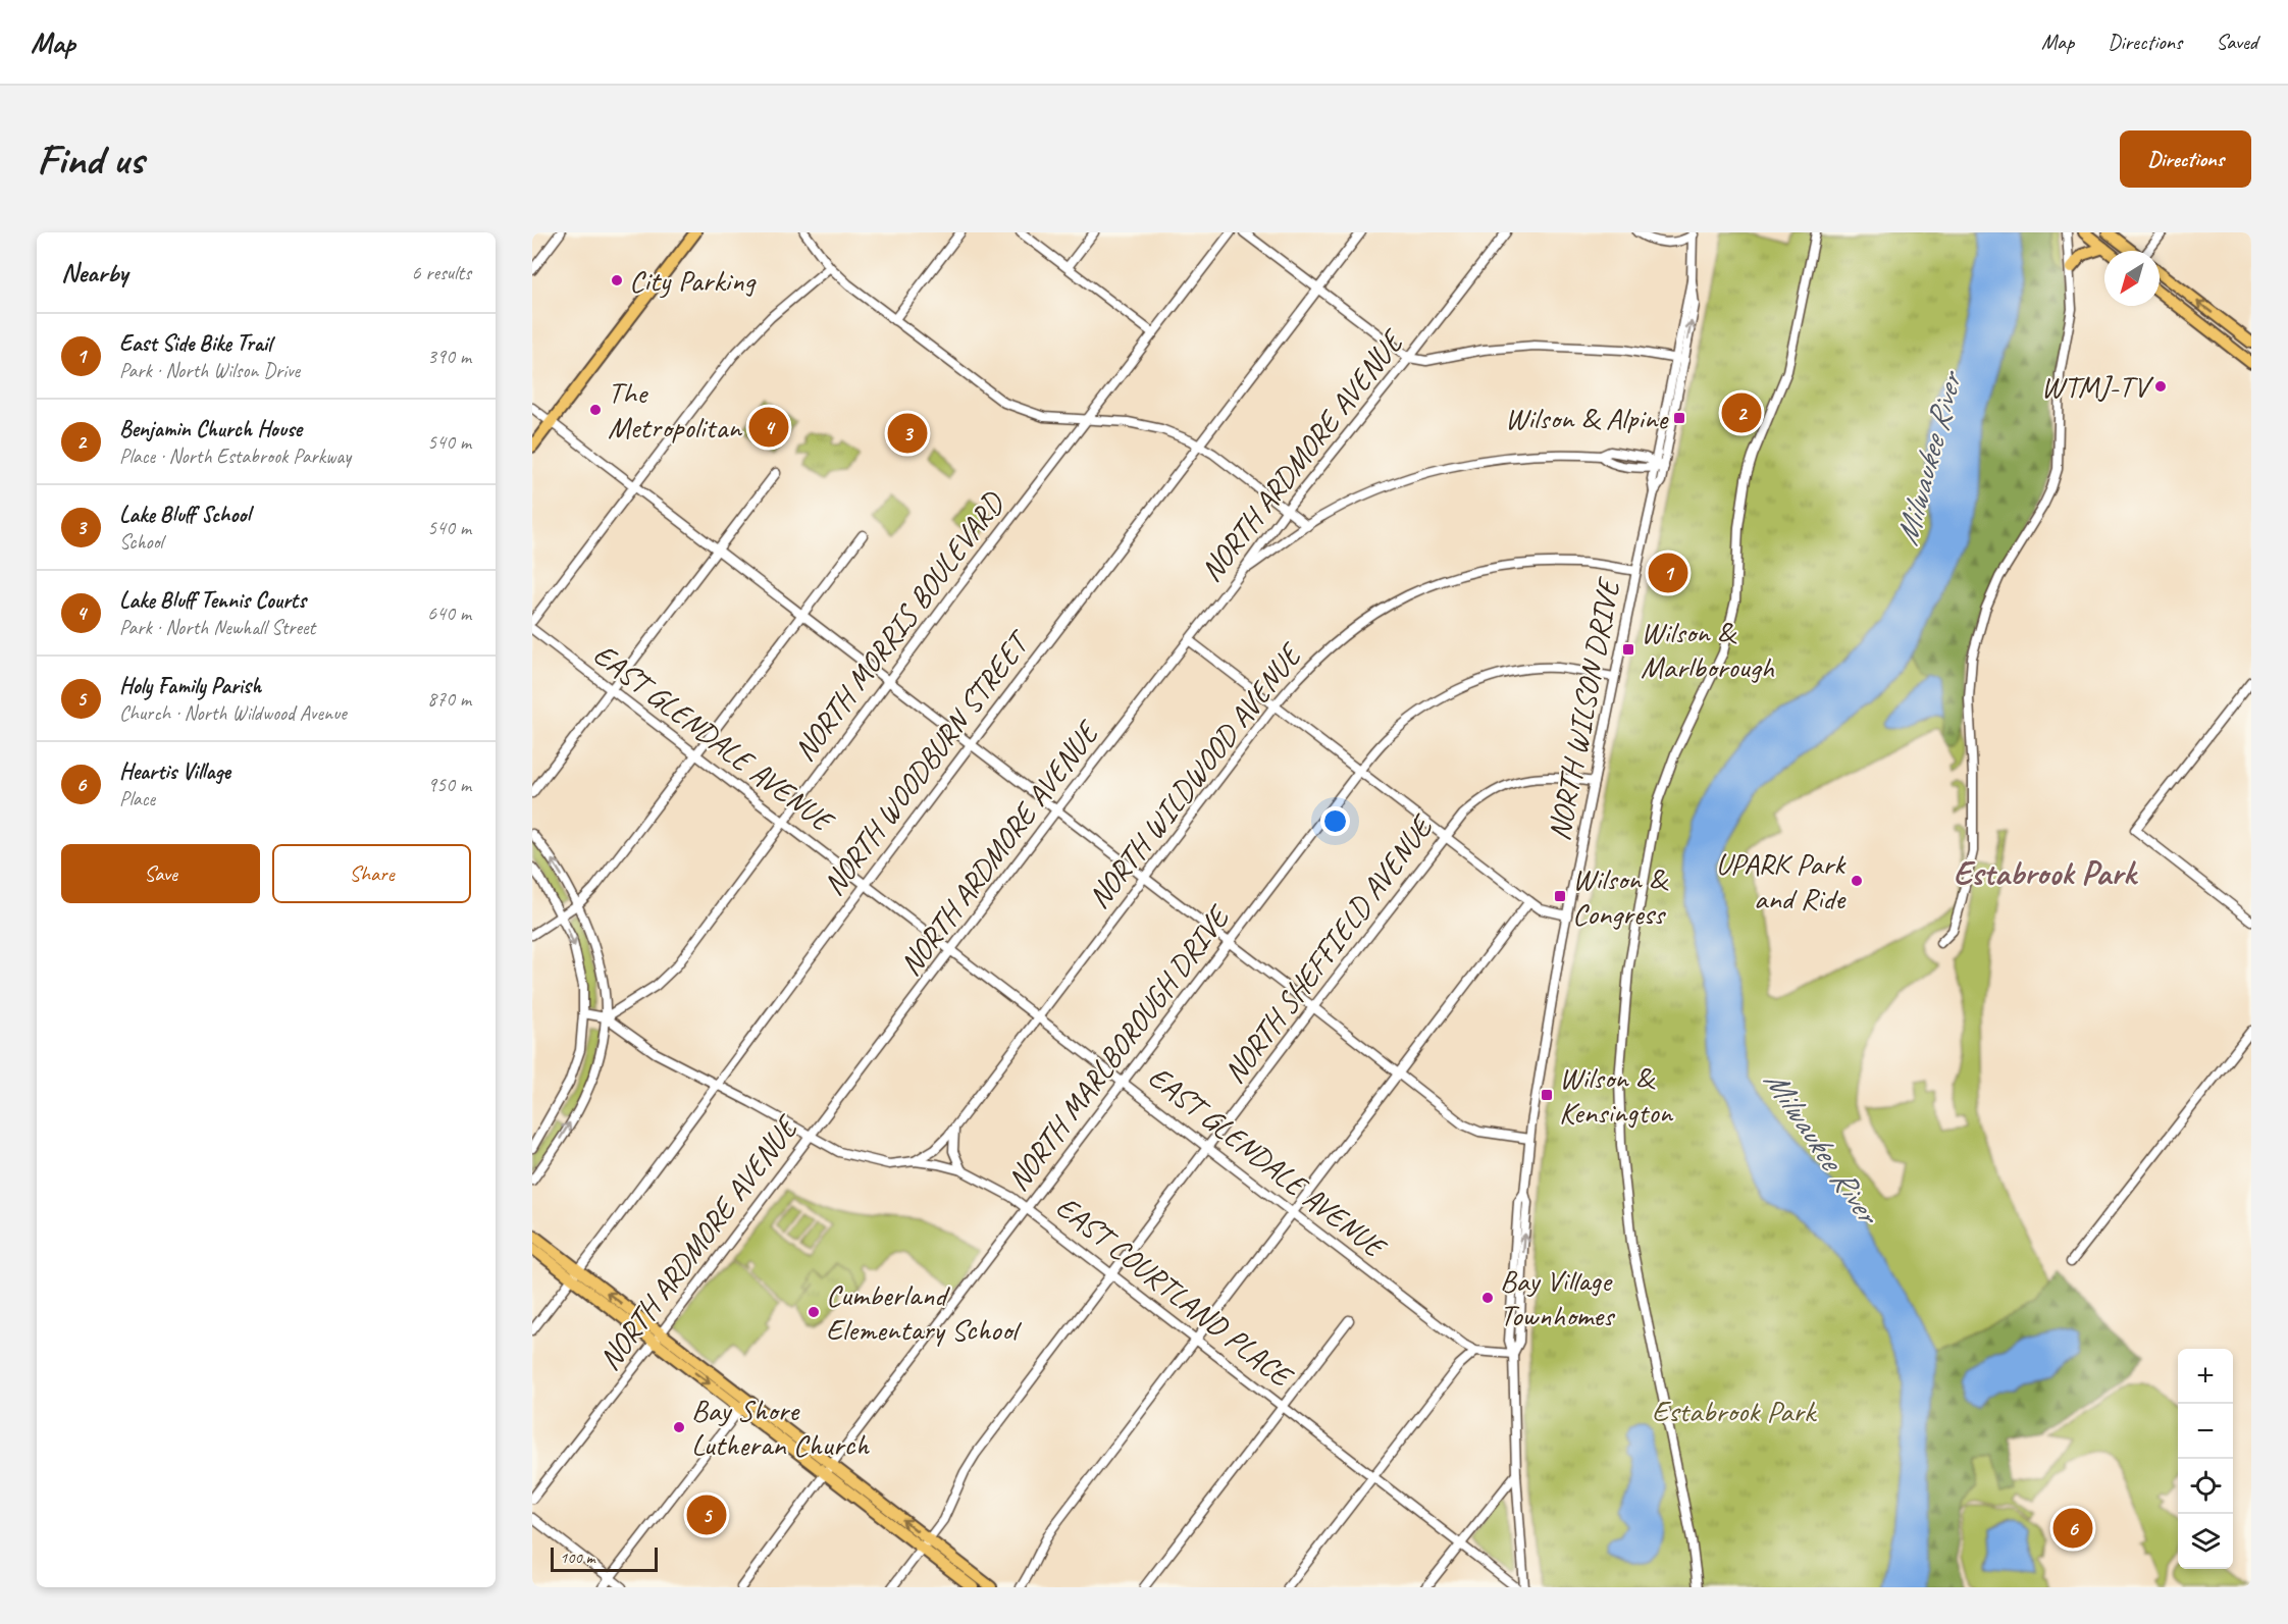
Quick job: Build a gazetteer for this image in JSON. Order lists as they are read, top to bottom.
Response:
{
  "streets": {
    "street": [
      "NORTH ARDMORE AVENUE",
      "NORTH MORRIS BOULEVARD",
      "NORTH WILSON DRIVE",
      "EAST GLENDALE AVENUE",
      "NORTH WOODBURN STREET",
      "NORTH WILDWOOD AVENUE",
      "NORTH SHEFFIELD AVENUE",
      "NORTH MARLBOROUGH DRIVE",
      "EAST COURTLAND PLACE"
    ]
  },
  "crossings": [
    ["NORTH ARDMORE AVENUE", "EAST GLENDALE AVENUE"],
    ["NORTH ARDMORE AVENUE", "EAST COURTLAND PLACE"],
    ["NORTH MORRIS BOULEVARD", "EAST GLENDALE AVENUE"],
    ["NORTH MORRIS BOULEVARD", "EAST COURTLAND PLACE"],
    ["NORTH WILSON DRIVE", "EAST GLENDALE AVENUE"],
    ["NORTH WILSON DRIVE", "NORTH WILDWOOD AVENUE"],
    ["NORTH WILSON DRIVE", "NORTH SHEFFIELD AVENUE"],
    ["NORTH WILSON DRIVE", "NORTH MARLBOROUGH DRIVE"],
    ["EAST GLENDALE AVENUE", "NORTH WOODBURN STREET"],
    ["EAST GLENDALE AVENUE", "NORTH WILDWOOD AVENUE"],
    ["EAST GLENDALE AVENUE", "NORTH SHEFFIELD AVENUE"],
    ["EAST GLENDALE AVENUE", "NORTH MARLBOROUGH DRIVE"],
    ["NORTH WOODBURN STREET", "EAST COURTLAND PLACE"],
    ["NORTH WILDWOOD AVENUE", "EAST COURTLAND PLACE"],
    ["NORTH SHEFFIELD AVENUE", "EAST COURTLAND PLACE"],
    ["NORTH MARLBOROUGH DRIVE", "EAST COURTLAND PLACE"]
  ],
  "districts": ["Estabrook Park"],
  "water": ["Milwaukee River"],
  "parks": ["Estabrook Park"],
  "places": {
    "other": [
      "City Parking",
      "WTMJ-TV",
      "The Metropolitan",
      "UPARK Park and Ride",
      "Bay Village Townhomes",
      "Cumberland Elementary School",
      "Bay Shore Lutheran Church"
    ],
    "transit": [
      "Wilson & Alpine",
      "Wilson & Marlborough",
      "Wilson & Congress",
      "Wilson & Kensington"
    ]
  },
  "scale_bar": "100 m",
  "north": "bottom left",
  "page": {
    "header": "Map",
    "nav": ["Map", "Directions", "Saved"],
    "buttons": [
      "Directions",
      ["Save", "Share"]
    ],
    "title": "Find us",
    "heading": ["Nearby", "6 results"],
    "list": [
      {
        "mark": "1",
        "name": "East Side Bike Trail",
        "note": "Park · North Wilson Drive",
        "value": "390 m"
      },
      {
        "mark": "2",
        "name": "Benjamin Church House",
        "note": "Place · North Estabrook Parkway",
        "value": "540 m"
      },
      {
        "mark": "3",
        "name": "Lake Bluff School",
        "note": "School",
        "value": "540 m"
      },
      {
        "mark": "4",
        "name": "Lake Bluff Tennis Courts",
        "note": "Park · North Newhall Street",
        "value": "640 m"
      },
      {
        "mark": "5",
        "name": "Holy Family Parish",
        "note": "Church · North Wildwood Avenue",
        "value": "870 m"
      },
      {
        "mark": "6",
        "name": "Heartis Village",
        "note": "Place",
        "value": "950 m"
      }
    ],
    "pins": [
      "2",
      "4",
      "3",
      "1",
      "5",
      "6"
    ],
    "map_buttons": ["+", "−"],
    "scale": "100 m"
  }
}
